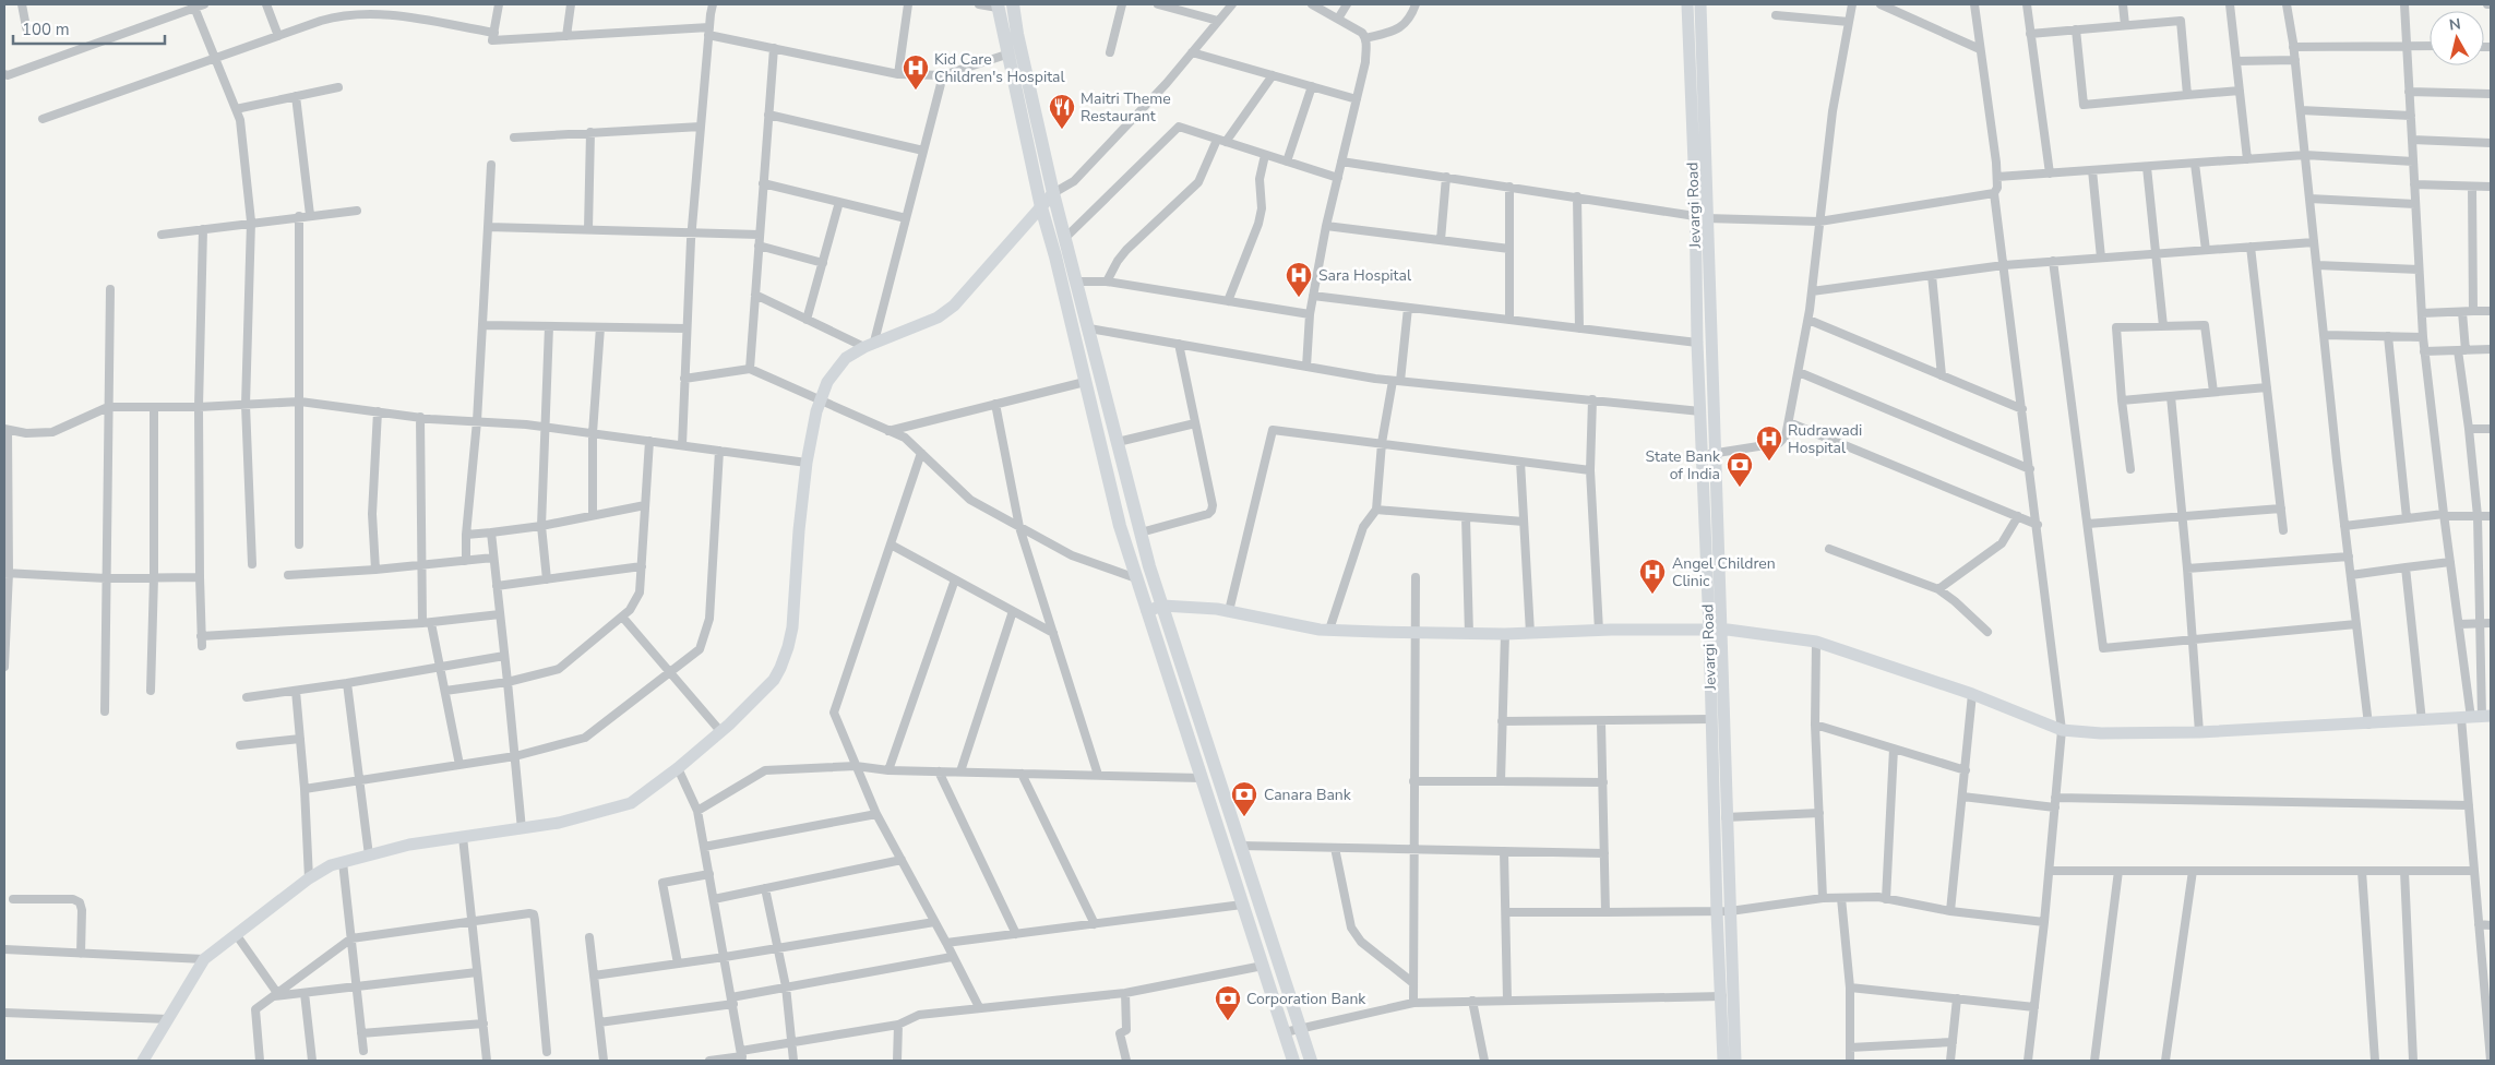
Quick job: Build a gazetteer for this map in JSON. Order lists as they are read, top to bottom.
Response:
{
  "streets": {
    "street": ["Jevargi Road"]
  },
  "places": {
    "hospital": [
      "Kid Care Children's Hospital",
      "Sara Hospital",
      "Rudrawadi Hospital",
      "Angel Children Clinic"
    ],
    "restaurant": ["Maitri Theme Restaurant"],
    "bank": ["State Bank of India", "Canara Bank", "Corporation Bank"]
  },
  "scale_bar": "100 m",
  "north": "top"
}
